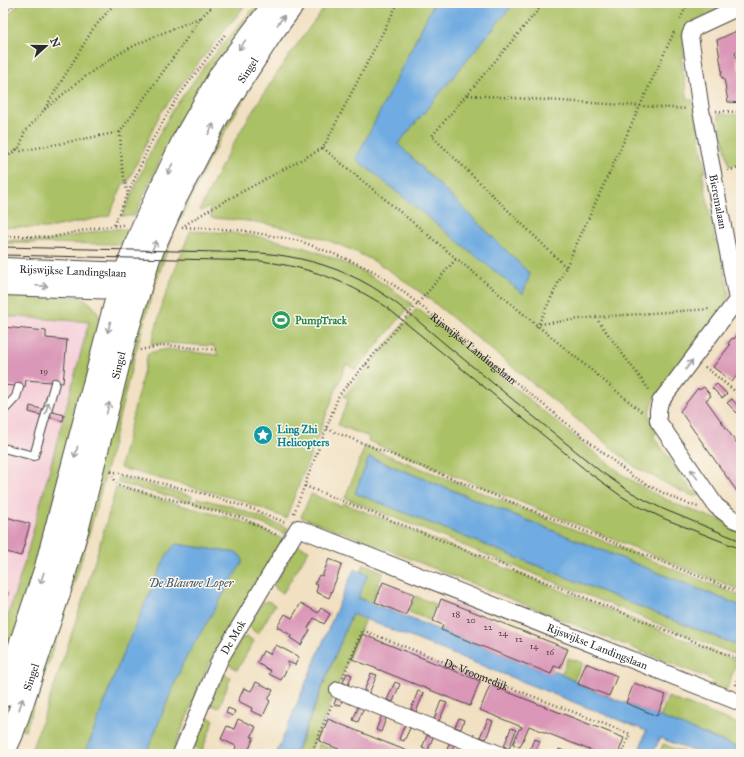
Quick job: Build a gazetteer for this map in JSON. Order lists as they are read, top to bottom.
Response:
{
  "streets": {
    "main road": ["Singel"],
    "street": ["Bieremalaan", "Rijswijkse Landingslaan", "De Mok"],
    "path": ["De Vroomedijk"]
  },
  "crossings": [
    ["Singel", "Rijswijkse Landingslaan"],
    ["Rijswijkse Landingslaan", "De Mok"]
  ],
  "water": ["De Blauwe Loper"],
  "places": {
    "sports": ["PumpTrack"],
    "place": ["Ling Zhi Helicopters"]
  },
  "house_numbers": [
    "19",
    "18",
    "20",
    "22",
    "24",
    "12",
    "14",
    "16"
  ],
  "north": "right"
}
